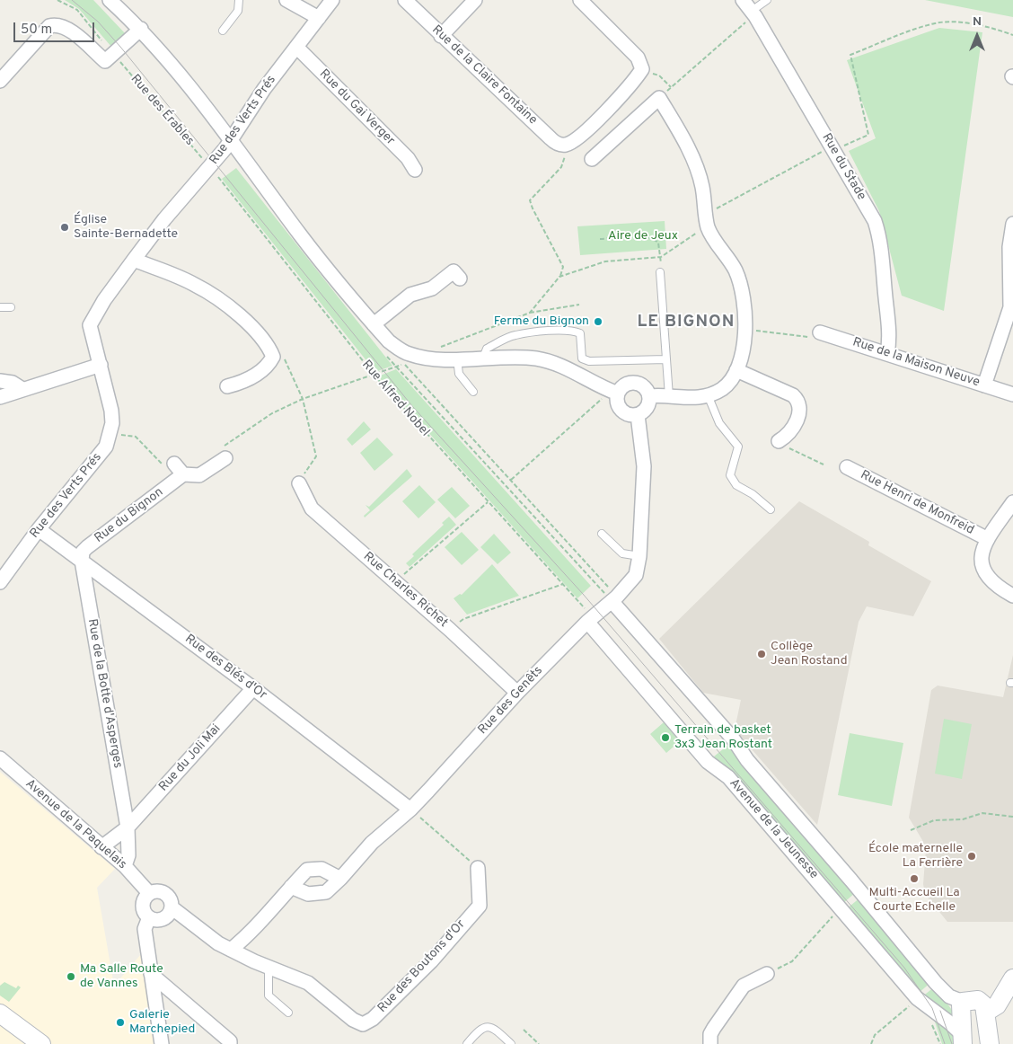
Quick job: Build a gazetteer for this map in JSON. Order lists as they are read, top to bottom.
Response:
{
  "streets": {
    "street": [
      "Rue de la Claire Fontaine",
      "Rue du Gai Verger",
      "Rue des Verts Prés",
      "Rue du Stade",
      "Rue de la Maison Neuve",
      "Rue Henri de Monfreid",
      "Rue du Bignon",
      "Rue Charles Richet",
      "Rue des Blés d'Or",
      "Rue de la Botte d'Asperges",
      "Rue des Genêts",
      "Rue du Joli Mai",
      "Avenue de la Paquelais",
      "Avenue de la Jeunesse",
      "Rue des Boutons d'Or"
    ],
    "path": ["Rue des Érables", "Rue Alfred Nobel"]
  },
  "crossings": [
    ["Rue du Gai Verger", "Rue des Verts Prés"],
    ["Rue des Érables", "Rue des Verts Prés"],
    ["Rue des Érables", "Rue Alfred Nobel"],
    ["Rue des Verts Prés", "Rue Alfred Nobel"],
    ["Rue des Verts Prés", "Rue des Blés d'Or"],
    ["Rue du Stade", "Rue de la Maison Neuve"],
    ["Rue Alfred Nobel", "Rue des Genêts"],
    ["Rue Alfred Nobel", "Avenue de la Jeunesse"],
    ["Rue du Bignon", "Rue des Blés d'Or"],
    ["Rue du Bignon", "Rue de la Botte d'Asperges"],
    ["Rue Charles Richet", "Rue des Genêts"],
    ["Rue des Blés d'Or", "Rue de la Botte d'Asperges"],
    ["Rue des Blés d'Or", "Rue des Genêts"],
    ["Rue des Blés d'Or", "Rue du Joli Mai"],
    ["Rue de la Botte d'Asperges", "Rue du Joli Mai"],
    ["Rue de la Botte d'Asperges", "Avenue de la Paquelais"],
    ["Rue des Genêts", "Avenue de la Jeunesse"],
    ["Avenue de la Paquelais", "Rue des Boutons d'Or"]
  ],
  "districts": ["LE BIGNON"],
  "parks": ["Aire de Jeux"],
  "places": [
    "Église Sainte-Bernadette",
    "Ferme du Bignon",
    "Collège Jean Rostand",
    "Terrain de basket 3x3 Jean Rostant",
    "École maternelle La Ferrière",
    "Multi-Accueil La Courte Echelle",
    "Ma Salle Route de Vannes",
    "Galerie Marchepied"
  ],
  "scale_bar": "50 m",
  "north": "top"
}
